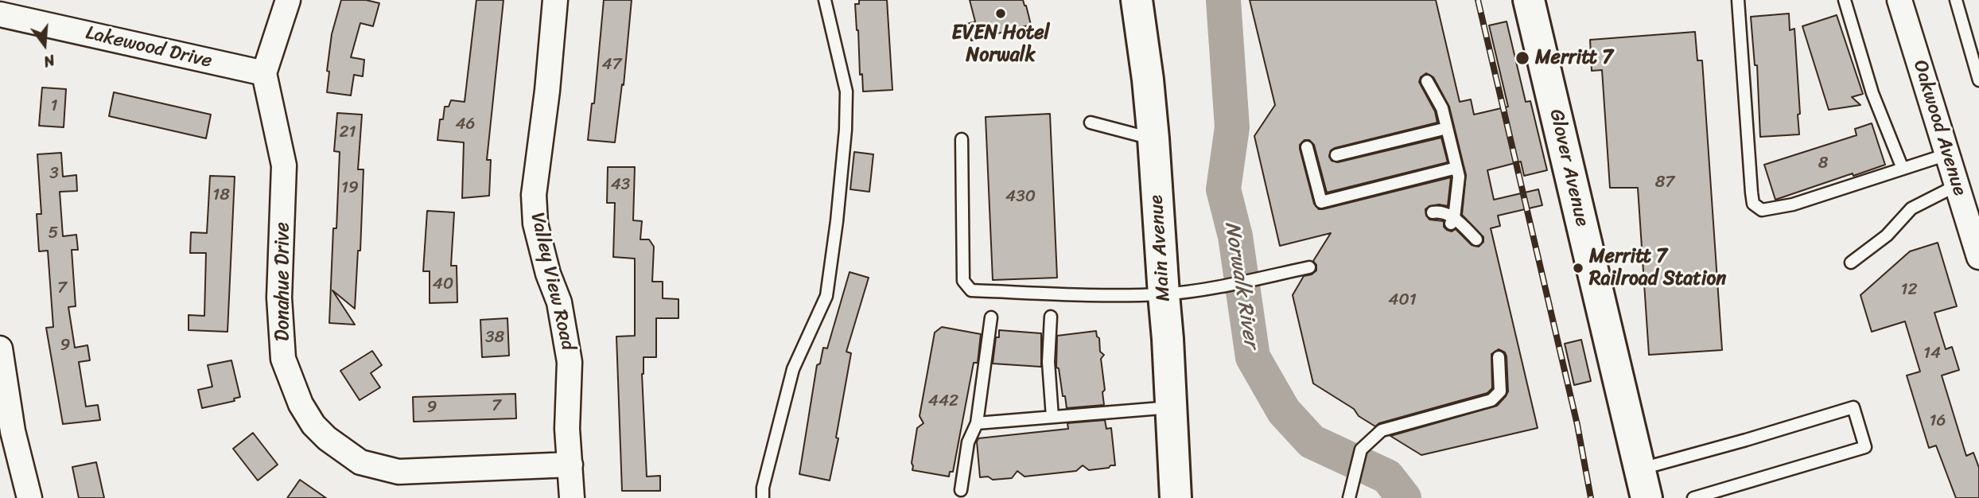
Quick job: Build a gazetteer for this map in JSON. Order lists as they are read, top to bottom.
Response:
{
  "streets": {
    "main road": ["Glover Avenue", "Main Avenue"],
    "street": [
      "Lakewood Drive",
      "Oakwood Avenue",
      "Donahue Drive",
      "Valley View Road"
    ]
  },
  "crossings": [
    ["Lakewood Drive", "Donahue Drive"],
    ["Donahue Drive", "Valley View Road"]
  ],
  "water": ["Norwalk River"],
  "places": ["EVEN Hotel Norwalk", "Merritt 7", "Merritt 7 Railroad Station"],
  "house_numbers": [
    "47",
    "1",
    "46",
    "21",
    "8",
    "3",
    "87",
    "43",
    "19",
    "18",
    "430",
    "5",
    "40",
    "7",
    "12",
    "401",
    "38",
    "9",
    "14",
    "442",
    "7",
    "9",
    "16"
  ],
  "north": "bottom"
}
